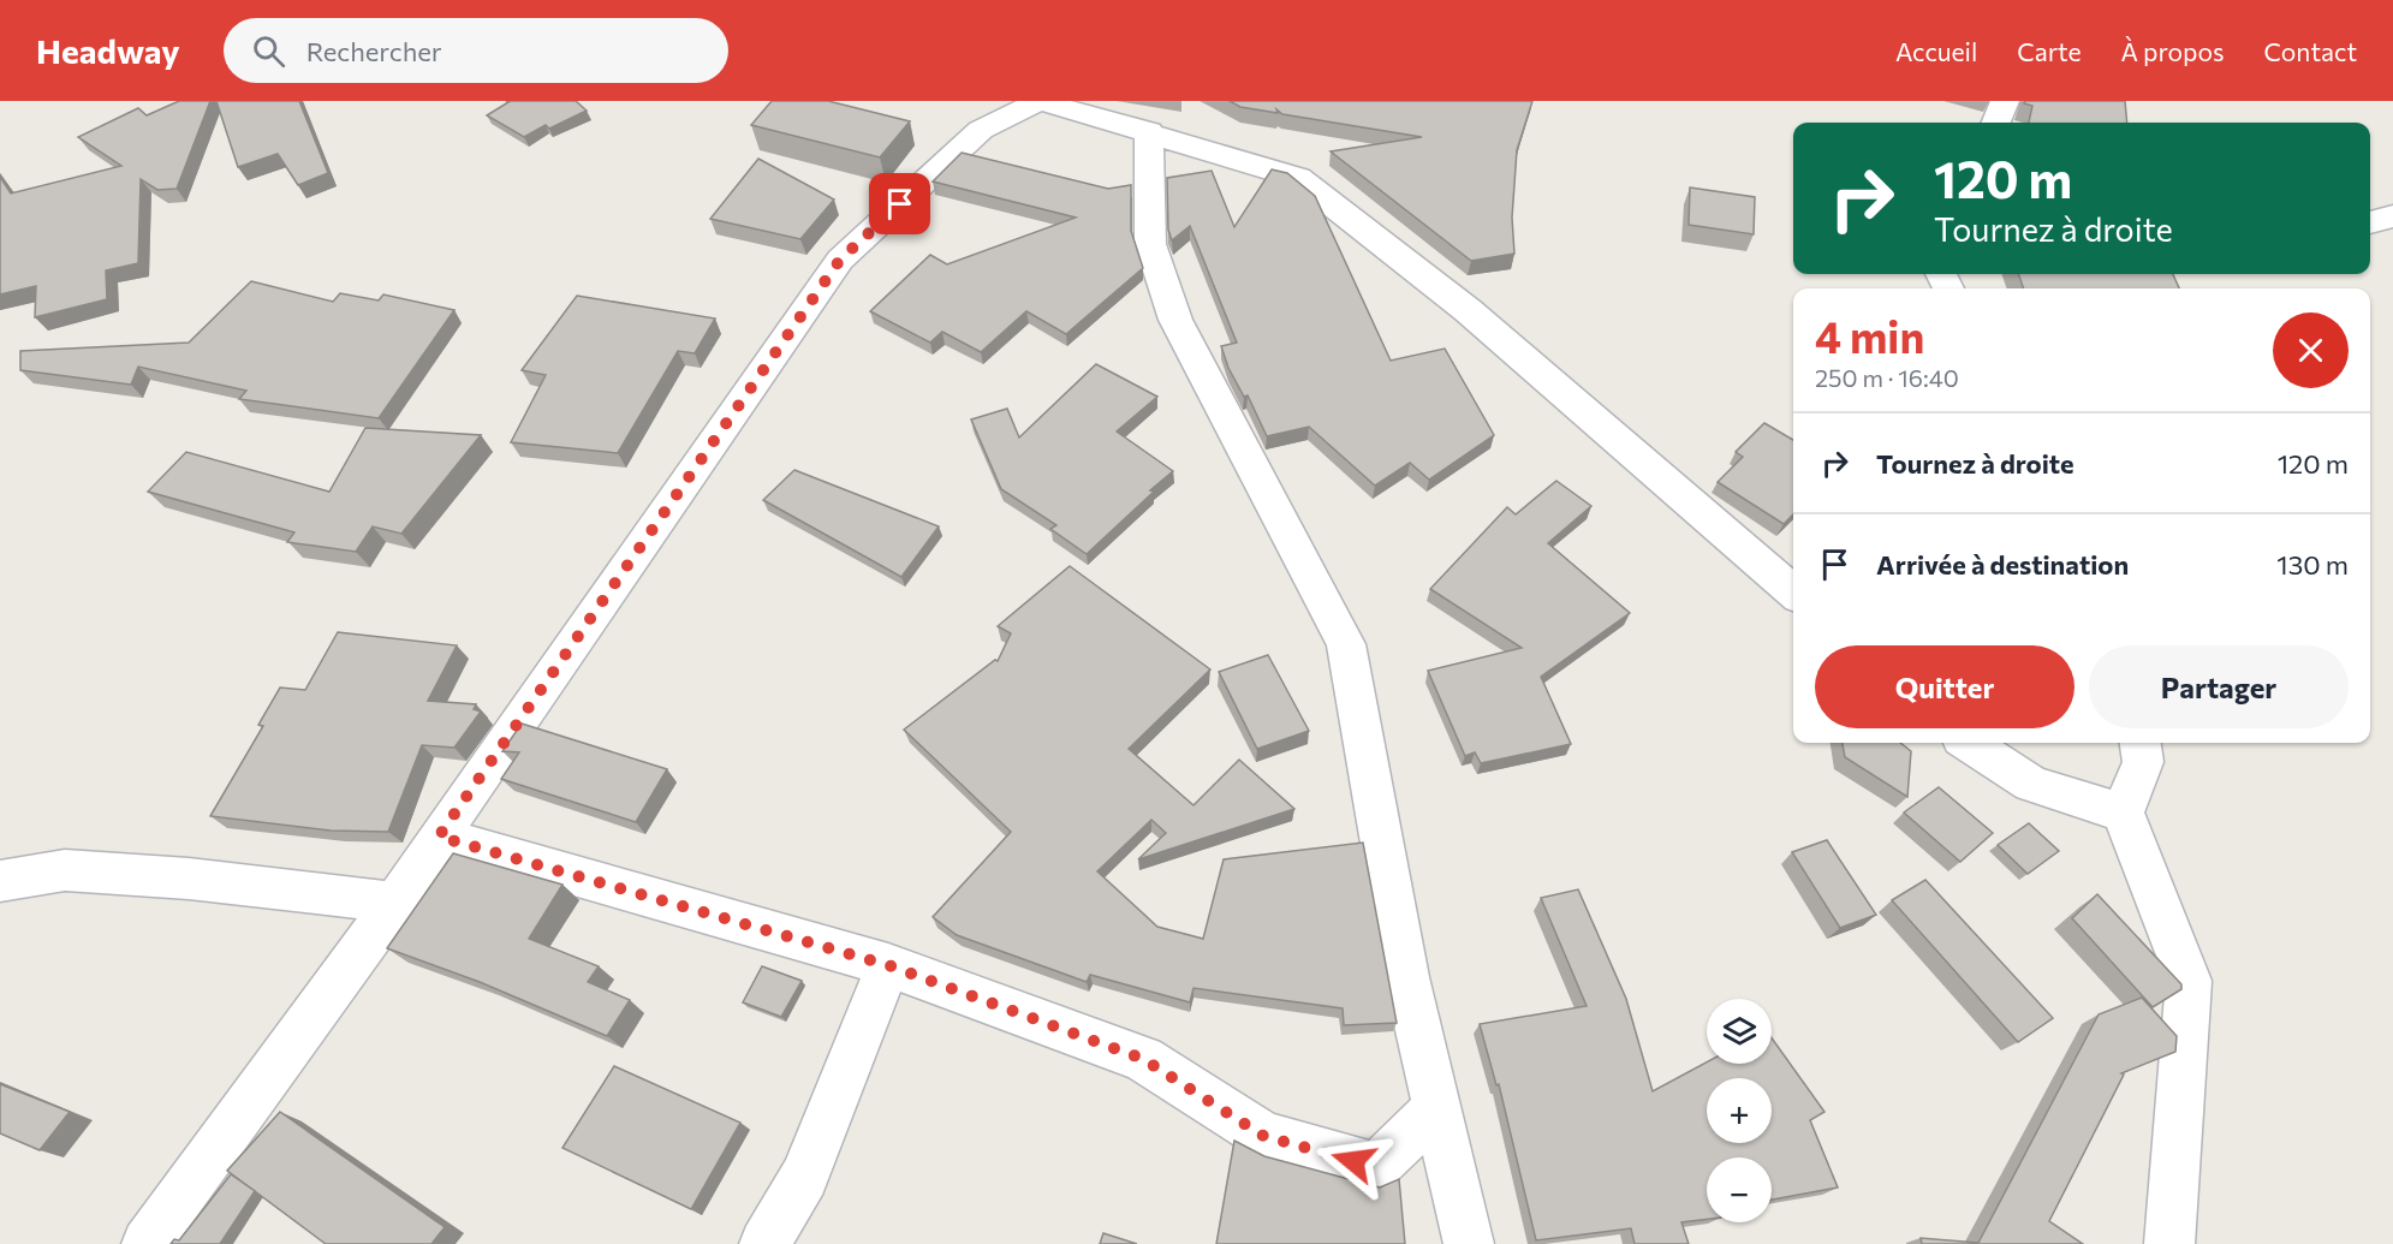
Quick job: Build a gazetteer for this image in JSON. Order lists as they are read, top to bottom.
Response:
{
  "page": {
    "header": "Headway",
    "search": "Rechercher",
    "nav": [
      "Accueil",
      "Carte",
      "À propos",
      "Contact"
    ],
    "turn": ["120 m", "Tournez à droite"],
    "heading": ["4 min", "250 m · 16:40"],
    "list": [
      {
        "name": "Tournez à droite",
        "value": "120 m"
      },
      {
        "name": "Arrivée à destination",
        "value": "130 m"
      }
    ],
    "buttons": ["Quitter", "Partager"],
    "map_buttons": ["+", "−"]
  }
}
